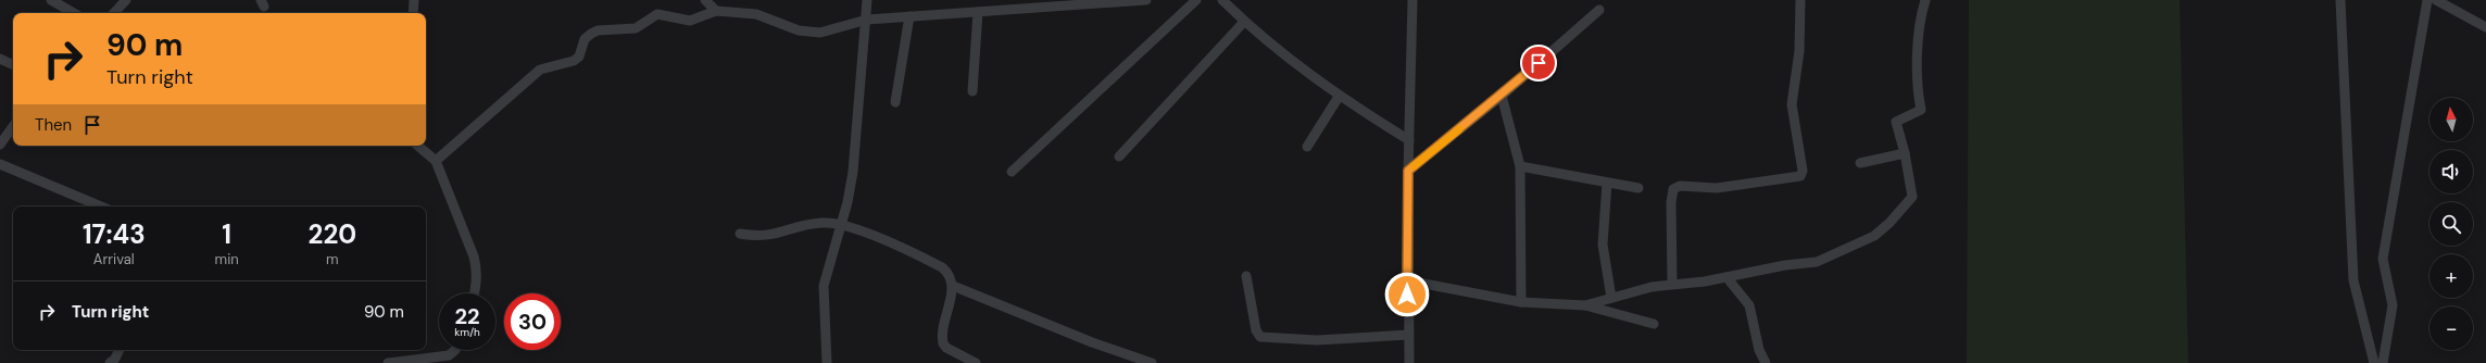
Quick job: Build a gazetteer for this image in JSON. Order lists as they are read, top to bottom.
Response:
{
  "north": "top",
  "page": {
    "turn": ["90 m", "Turn right"],
    "map_buttons": ["+", "−"],
    "then": "Then",
    "eta": [
      "17:43",
      "Arrival",
      "1",
      "min",
      "220",
      "m"
    ],
    "list": [
      {
        "name": "Turn right",
        "value": "90 m"
      }
    ],
    "speed": "22 km/h",
    "limit": "30"
  }
}
